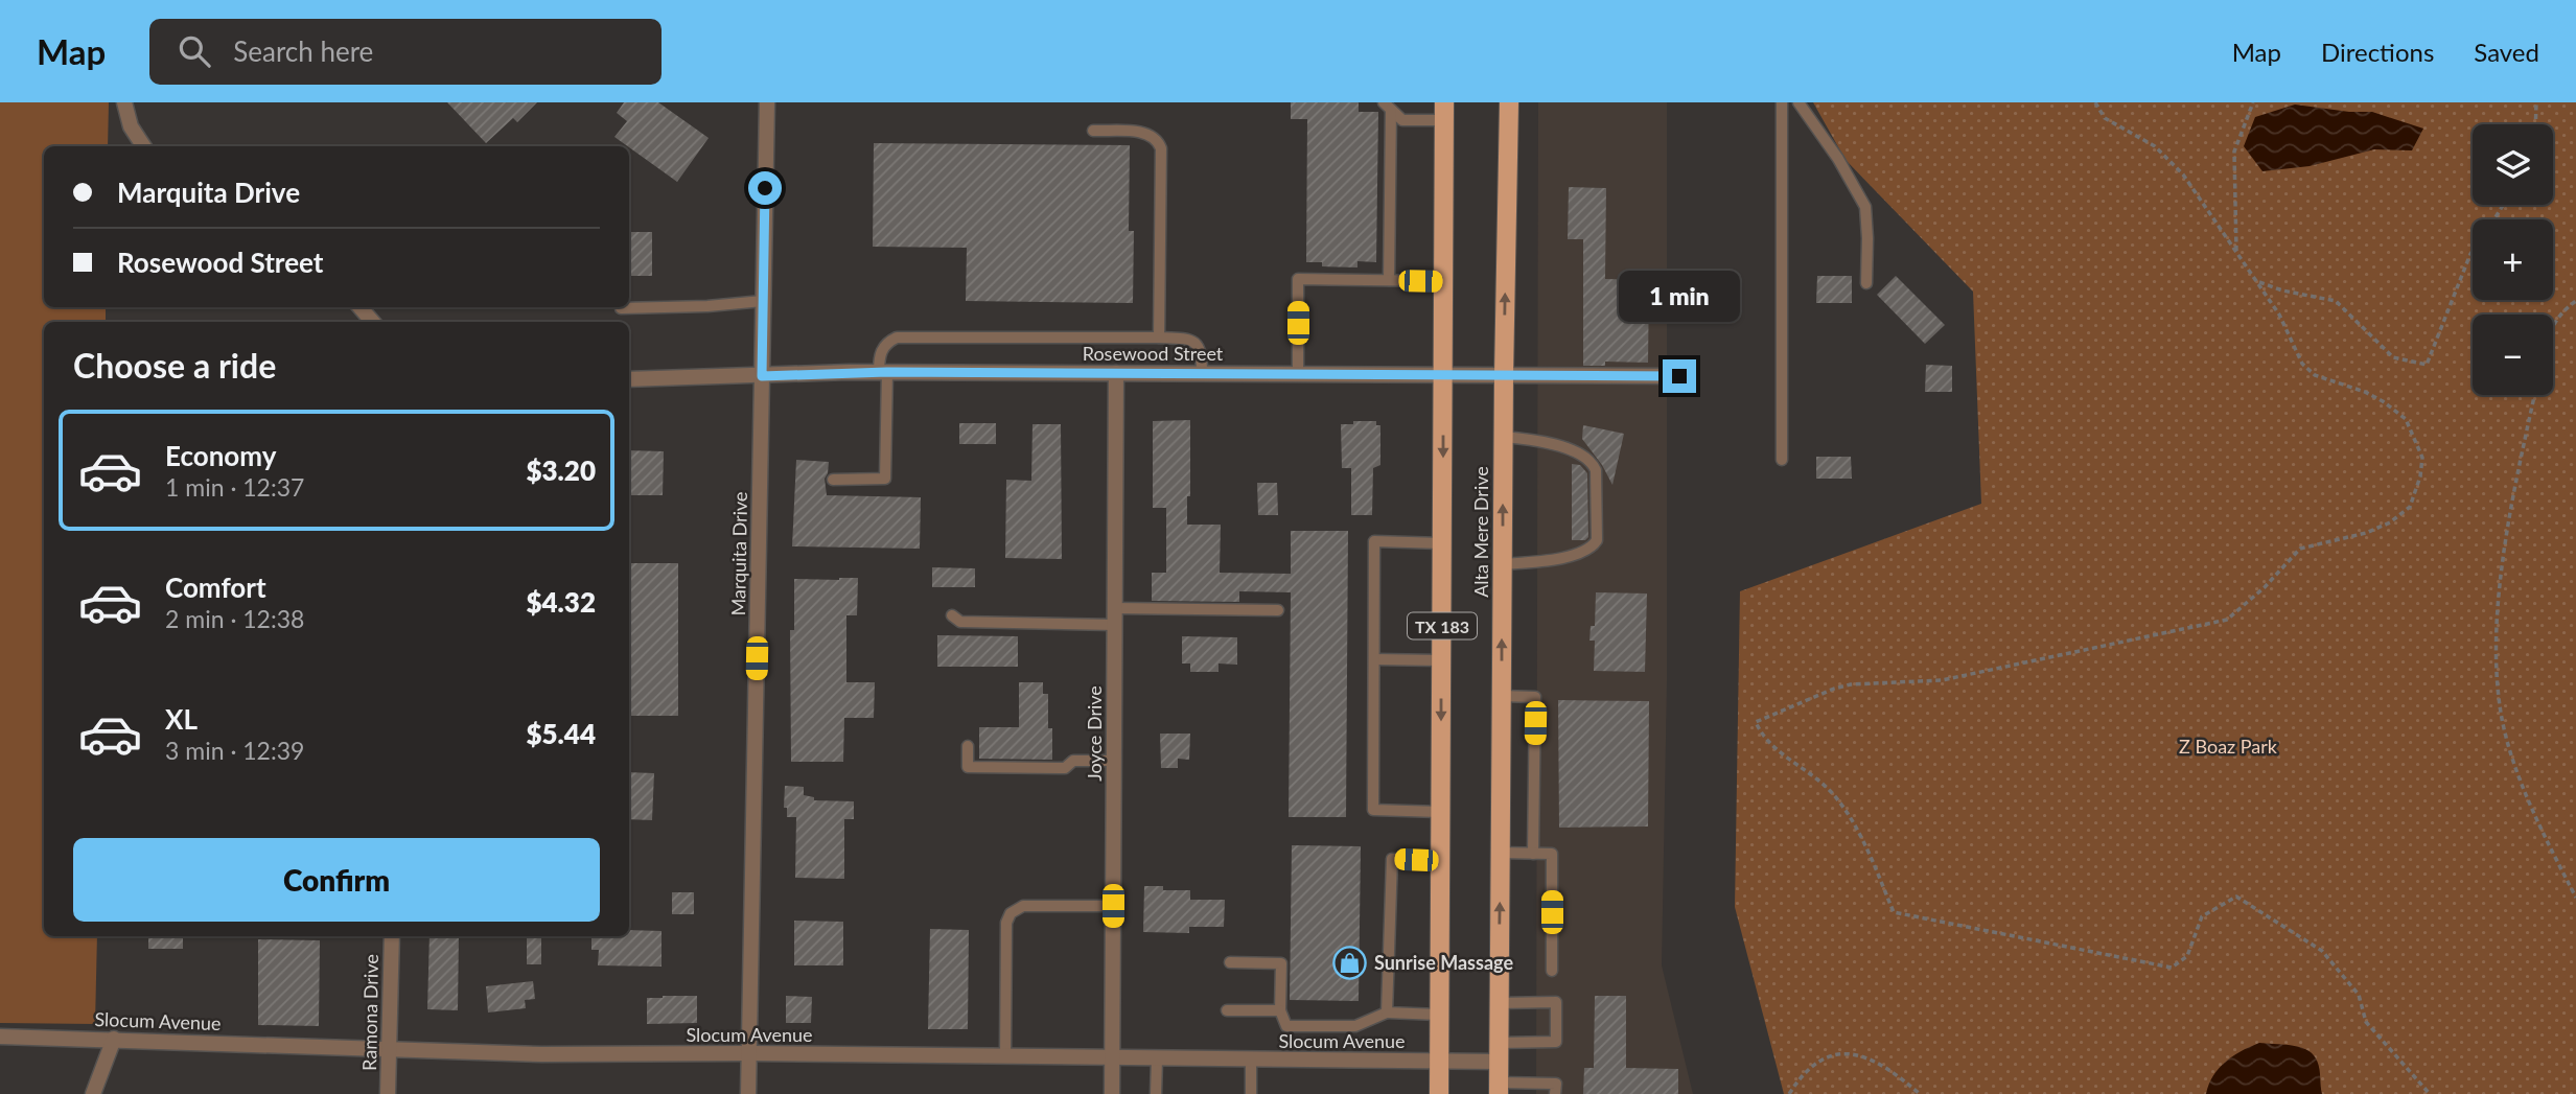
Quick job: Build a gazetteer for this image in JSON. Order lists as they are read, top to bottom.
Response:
{
  "streets": {
    "main road": ["Alta Mere Drive", "TX 183"],
    "street": [
      "Rosewood Street",
      "Marquita Drive",
      "Joyce Drive",
      "Ramona Drive",
      "Slocum Avenue"
    ]
  },
  "crossings": [
    ["Rosewood Street", "Alta Mere Drive"],
    ["Rosewood Street", "Marquita Drive"],
    ["Rosewood Street", "Joyce Drive"],
    ["Alta Mere Drive", "Slocum Avenue"],
    ["Marquita Drive", "Slocum Avenue"],
    ["Joyce Drive", "Slocum Avenue"],
    ["Ramona Drive", "Slocum Avenue"]
  ],
  "parks": ["Z Boaz Park"],
  "places": {
    "shop": ["Sunrise Massage"]
  },
  "page": {
    "header": "Map",
    "search": "Search here",
    "nav": ["Map", "Directions", "Saved"],
    "map_buttons": ["+", "−"],
    "banner": ["Marquita Drive", "Rosewood Street"],
    "bubble": "1 min",
    "heading": "Choose a ride",
    "list": [
      {
        "name": "Economy",
        "note": "1 min · 12:37",
        "value": "$3.20"
      },
      {
        "name": "Comfort",
        "note": "2 min · 12:38",
        "value": "$4.32"
      },
      {
        "name": "XL",
        "note": "3 min · 12:39",
        "value": "$5.44"
      }
    ],
    "buttons": "Confirm"
  }
}
